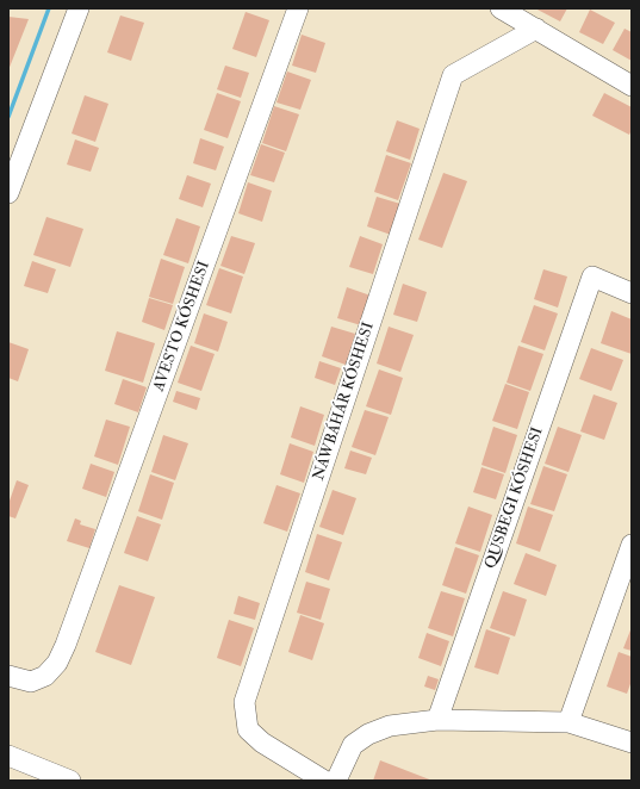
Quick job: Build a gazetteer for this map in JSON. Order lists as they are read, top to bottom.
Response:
{
  "streets": {
    "street": ["AVESTO KÓSHESI", "NÁWBÁHÁR KÓSHESI", "QUSBEGI KÓSHESI"]
  }
}
